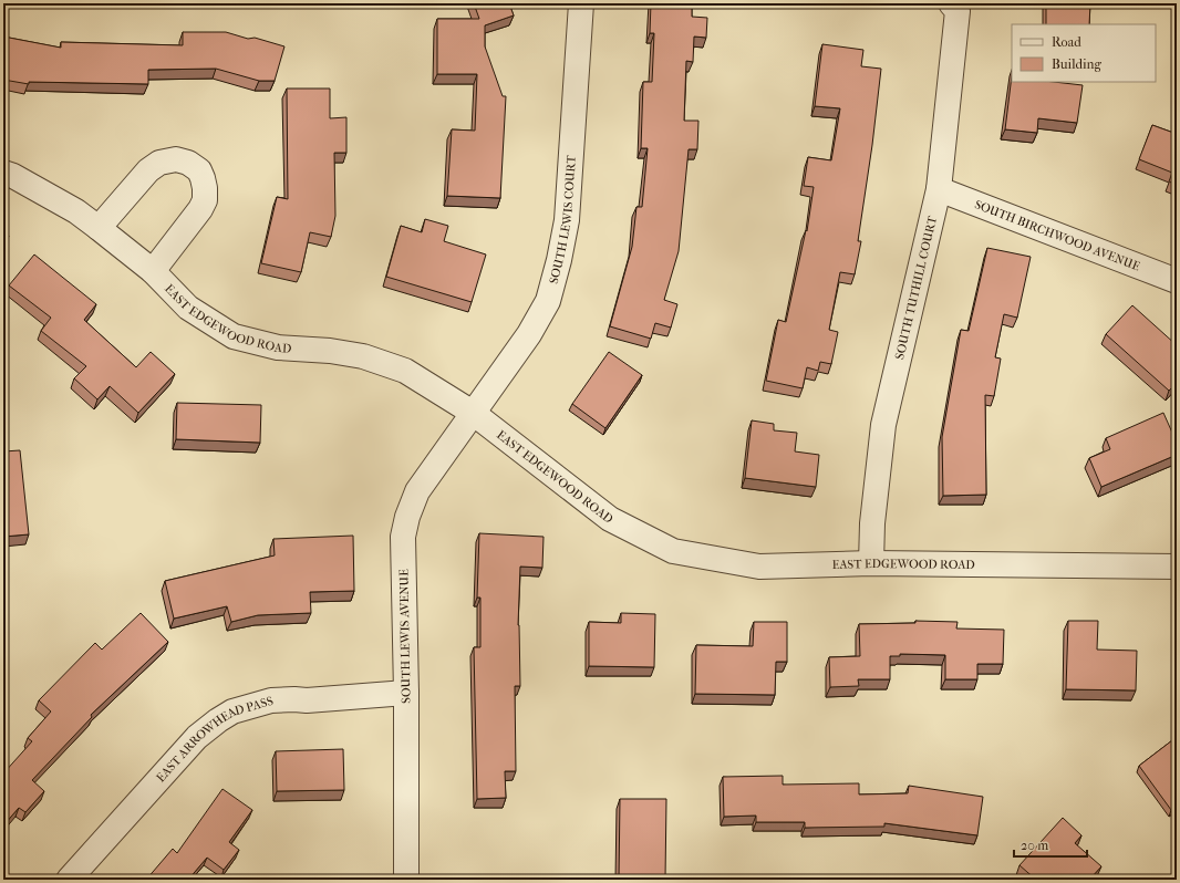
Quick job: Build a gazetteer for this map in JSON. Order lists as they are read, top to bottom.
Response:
{
  "streets": {
    "street": [
      "SOUTH LEWIS COURT",
      "SOUTH BIRCHWOOD AVENUE",
      "SOUTH TUTHILL COURT",
      "EAST EDGEWOOD ROAD",
      "SOUTH LEWIS AVENUE",
      "EAST ARROWHEAD PASS"
    ]
  },
  "crossings": [
    ["SOUTH LEWIS COURT", "EAST EDGEWOOD ROAD"],
    ["SOUTH LEWIS COURT", "SOUTH LEWIS AVENUE"],
    ["SOUTH BIRCHWOOD AVENUE", "SOUTH TUTHILL COURT"],
    ["SOUTH TUTHILL COURT", "EAST EDGEWOOD ROAD"],
    ["EAST EDGEWOOD ROAD", "SOUTH LEWIS AVENUE"],
    ["SOUTH LEWIS AVENUE", "EAST ARROWHEAD PASS"]
  ],
  "legend": ["Road", "Building"],
  "scale_bar": "20 m"
}
